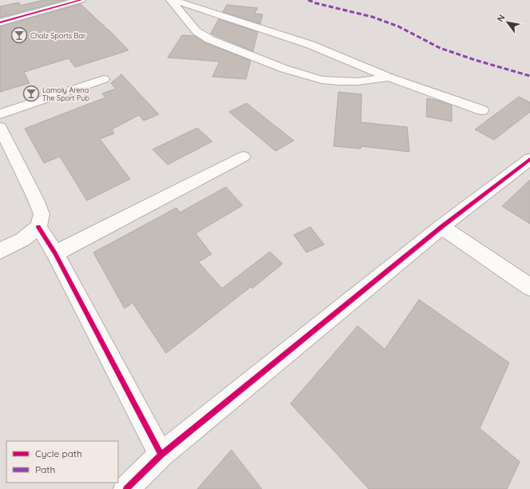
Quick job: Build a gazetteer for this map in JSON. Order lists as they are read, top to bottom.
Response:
{
  "places": {
    "bar": ["Chalz Sports Bar", "Lamoly Arena The Sport Pub"]
  },
  "legend": ["Cycle path", "Path"],
  "north": "top left"
}
